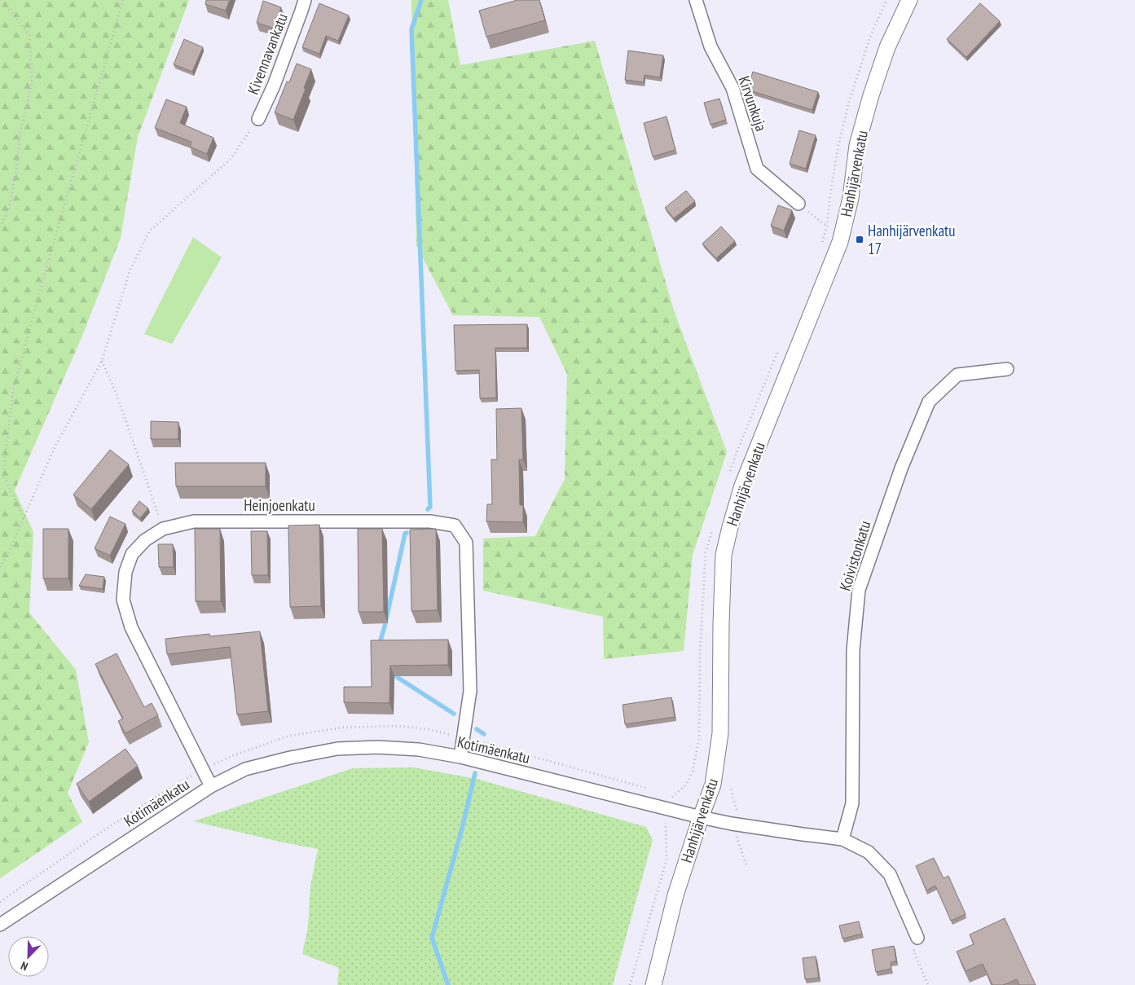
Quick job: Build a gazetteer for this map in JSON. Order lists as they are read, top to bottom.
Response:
{
  "streets": {
    "street": [
      "Kivennavankatu",
      "Kirvunkuja",
      "Hanhijärvenkatu",
      "Heinjoenkatu",
      "Koivistonkatu",
      "Kotimäenkatu"
    ]
  },
  "crossings": [
    ["Hanhijärvenkatu", "Kotimäenkatu"],
    ["Heinjoenkatu", "Kotimäenkatu"],
    ["Koivistonkatu", "Kotimäenkatu"]
  ],
  "places": {
    "transit": ["Hanhijärvenkatu 17"]
  },
  "north": "bottom left"
}
